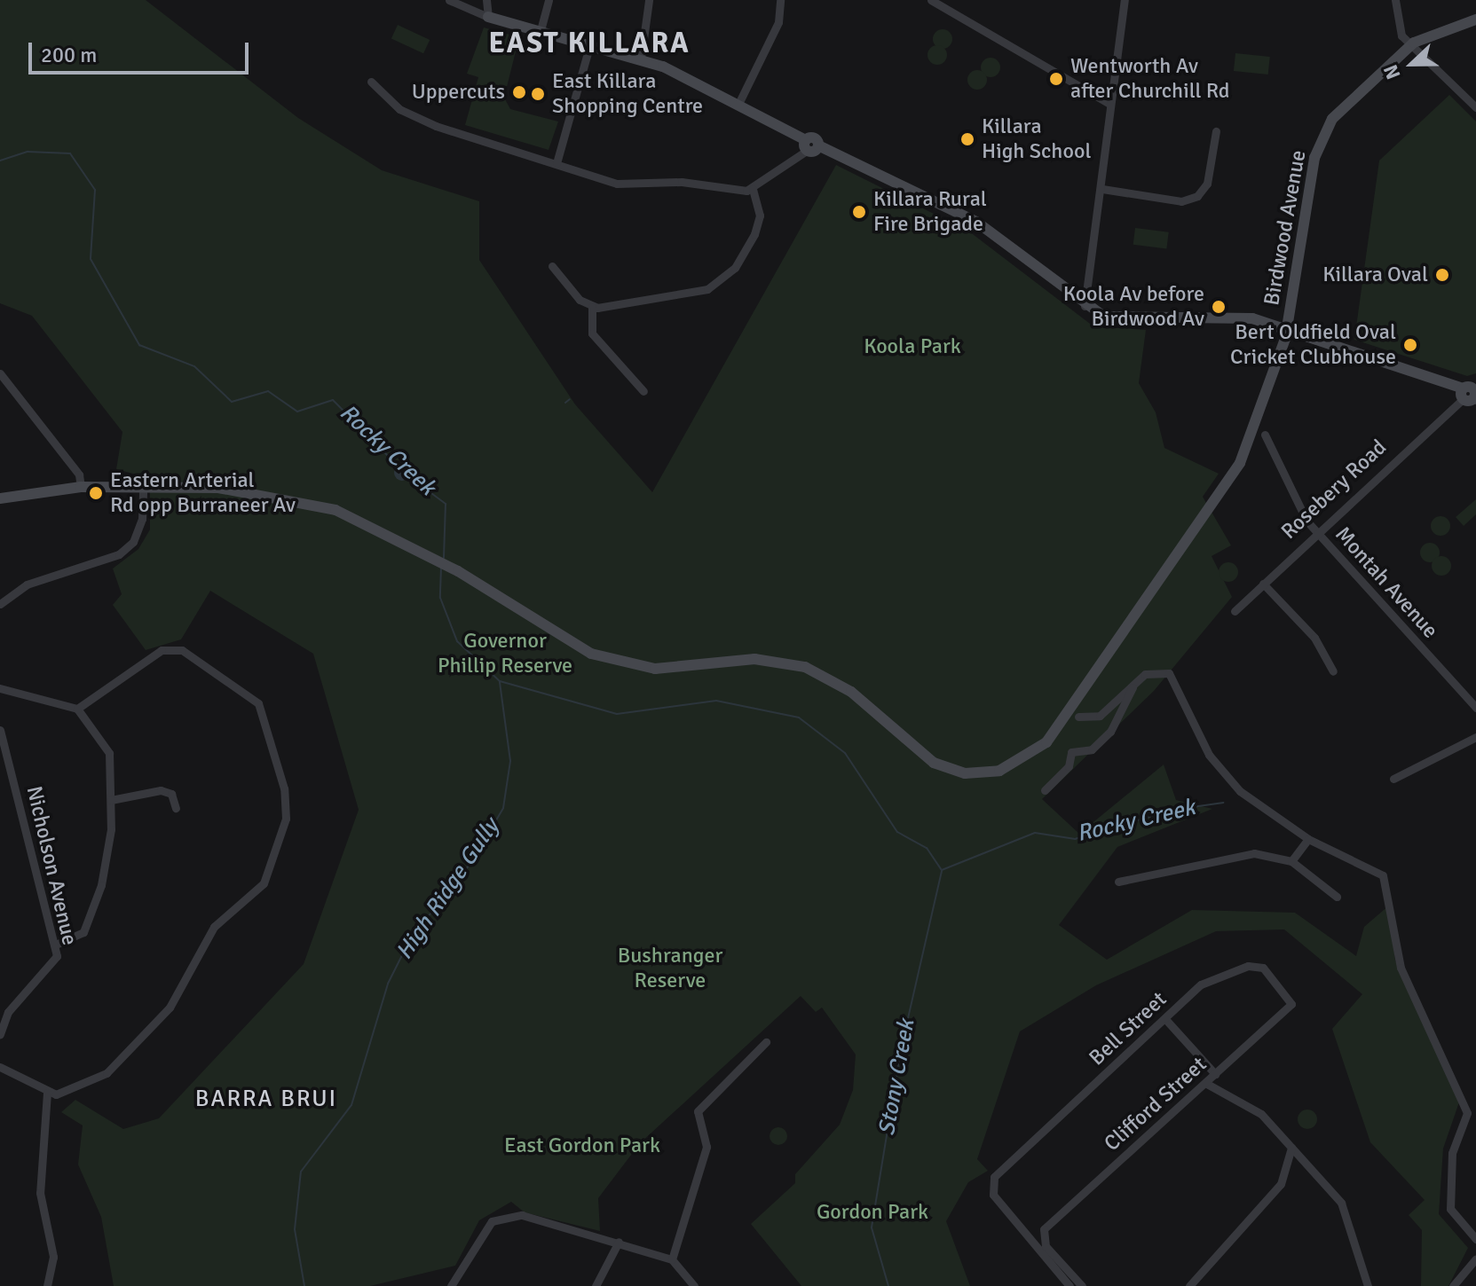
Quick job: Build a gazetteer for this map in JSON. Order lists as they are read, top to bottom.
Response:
{
  "streets": {
    "main road": ["Birdwood Avenue"],
    "street": [
      "Rosebery Road",
      "Montah Avenue",
      "Nicholson Avenue",
      "Bell Street",
      "Clifford Street"
    ]
  },
  "crossings": [
    ["Rosebery Road", "Montah Avenue"],
    ["Bell Street", "Clifford Street"]
  ],
  "districts": ["EAST KILLARA", "BARRA BRUI"],
  "water": ["Rocky Creek", "High Ridge Gully", "Stony Creek"],
  "parks": [
    "Koola Park",
    "Governor Phillip Reserve",
    "Bushranger Reserve",
    "East Gordon Park",
    "Gordon Park"
  ],
  "places": [
    "Wentworth Av after Churchill Rd",
    "Uppercuts",
    "East Killara Shopping Centre",
    "Killara High School",
    "Killara Rural Fire Brigade",
    "Killara Oval",
    "Koola Av before Birdwood Av",
    "Bert Oldfield Oval Cricket Clubhouse",
    "Eastern Arterial Rd opp Burraneer Av"
  ],
  "scale_bar": "200 m",
  "north": "left"
}
